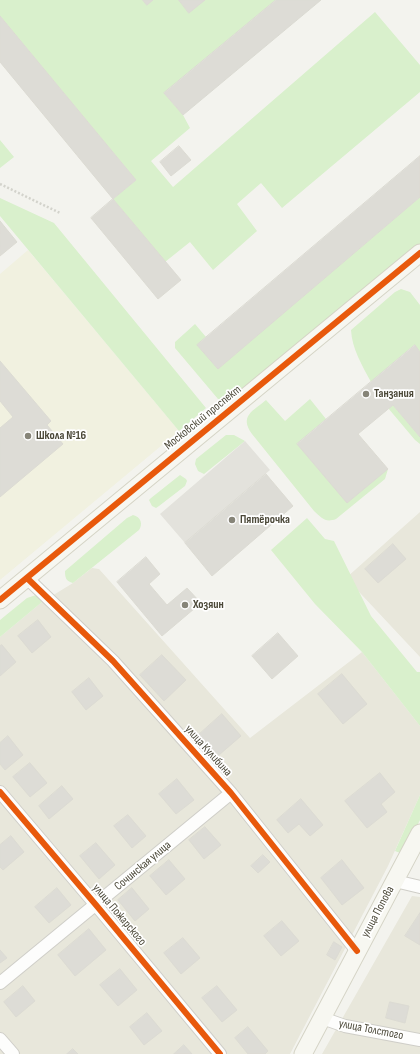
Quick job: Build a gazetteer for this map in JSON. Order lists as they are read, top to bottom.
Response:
{
  "streets": {
    "street": [
      "Московский проспект",
      "улица Кулибина",
      "Сочинская улица",
      "улица Попова",
      "улица Пожарского",
      "улица Толстого"
    ]
  },
  "crossings": [
    ["Московский проспект", "улица Кулибина"],
    ["улица Кулибина", "Сочинская улица"],
    ["улица Кулибина", "улица Попова"],
    ["Сочинская улица", "улица Пожарского"],
    ["улица Попова", "улица Толстого"]
  ],
  "places": [
    "Танзания",
    "Школа №16",
    "Пятёрочка",
    "Хозяин"
  ]
}
